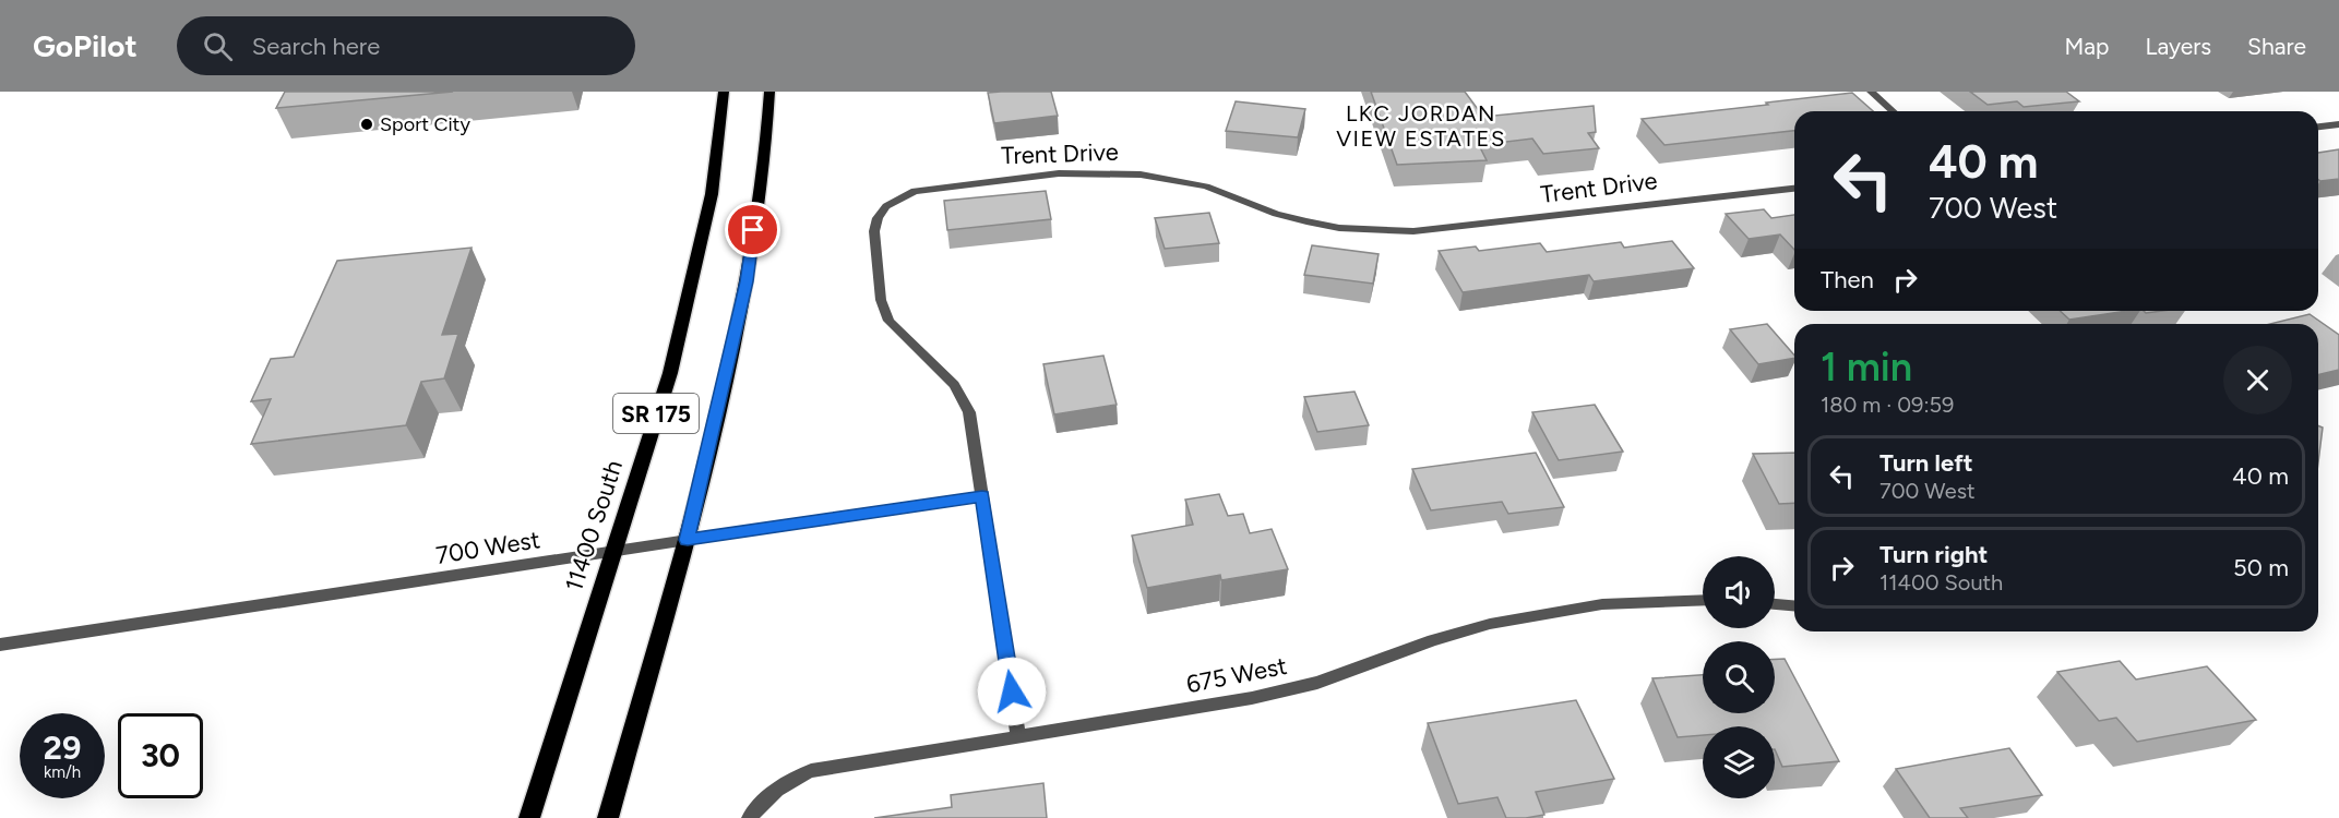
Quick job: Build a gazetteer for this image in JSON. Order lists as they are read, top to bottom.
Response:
{
  "streets": {
    "main road": ["SR 175", "11400 South"],
    "street": ["Trent Drive", "700 West", "675 West"]
  },
  "crossings": [
    ["Trent Drive", "700 West"],
    ["Trent Drive", "675 West"],
    ["SR 175", "700 West"],
    ["11400 South", "700 West"]
  ],
  "districts": ["LKC JORDAN VIEW ESTATES"],
  "places": ["Sport City"],
  "page": {
    "header": "GoPilot",
    "search": "Search here",
    "nav": ["Map", "Layers", "Share"],
    "turn": ["40 m", "700 West"],
    "then": "Then",
    "heading": ["1 min", "180 m · 09:59"],
    "list": [
      {
        "name": "Turn left",
        "note": "700 West",
        "value": "40 m"
      },
      {
        "name": "Turn right",
        "note": "11400 South",
        "value": "50 m"
      }
    ],
    "speed": "29 km/h",
    "limit": "30"
  }
}
